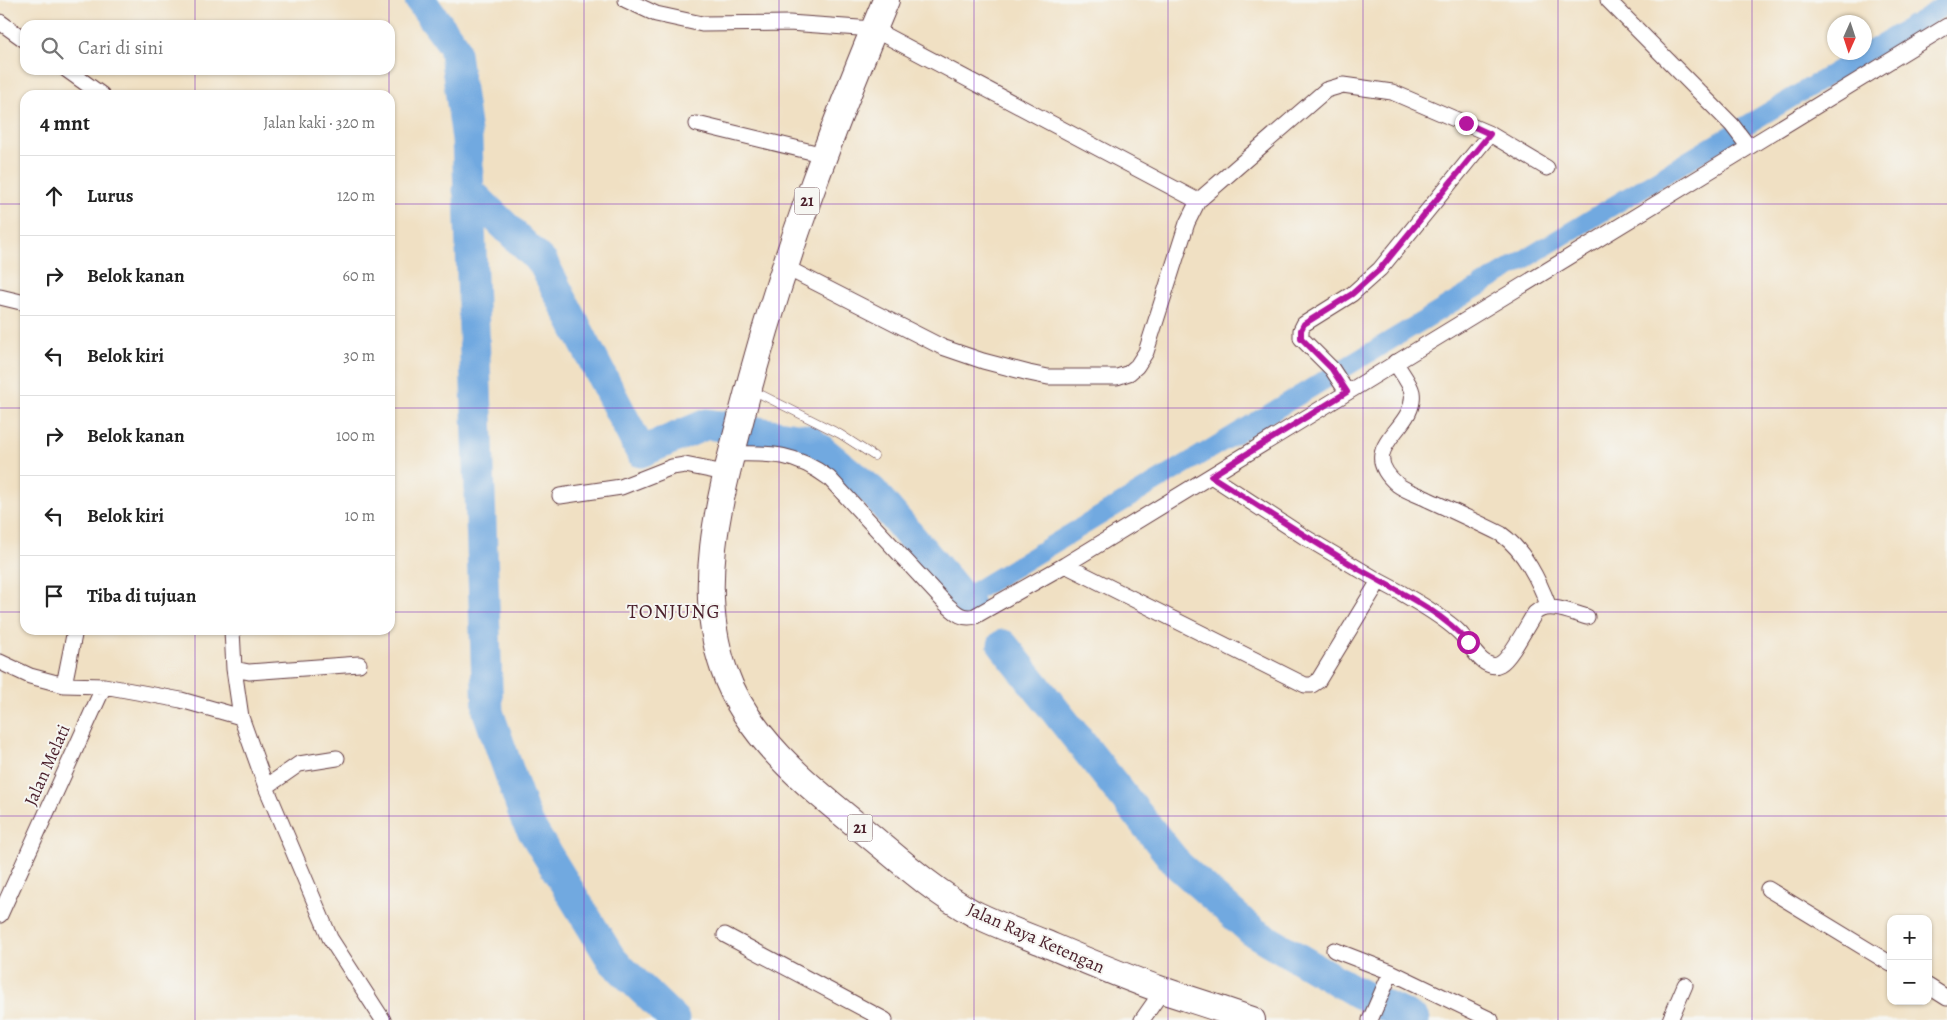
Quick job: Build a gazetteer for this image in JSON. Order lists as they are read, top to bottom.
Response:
{
  "streets": {
    "highway": ["21", "Jalan Raya Ketengan"],
    "street": ["Jalan Melati"]
  },
  "crossings": [
    ["21", "Jalan Raya Ketengan"]
  ],
  "districts": ["TONJUNG"],
  "north": "bottom",
  "page": {
    "search": "Cari di sini",
    "heading": ["4 mnt", "Jalan kaki · 320 m"],
    "list": [
      ["Lurus", "120 m"],
      ["Belok kanan", "60 m"],
      ["Belok kiri", "30 m"],
      ["Belok kanan", "100 m"],
      ["Belok kiri", "10 m"],
      "Tiba di tujuan"
    ],
    "map_buttons": ["+", "−"]
  }
}
